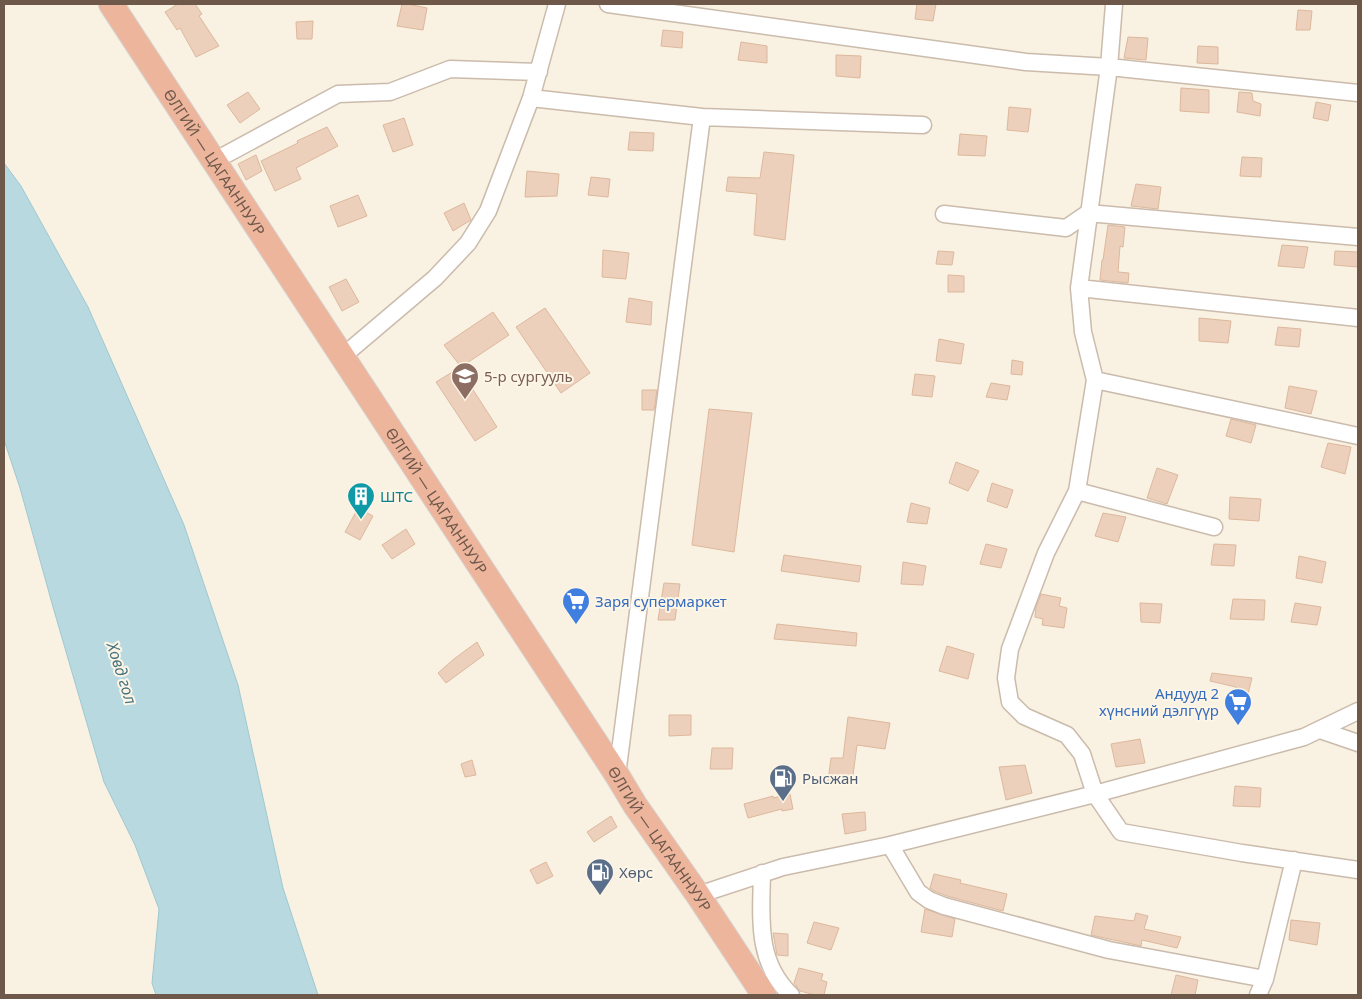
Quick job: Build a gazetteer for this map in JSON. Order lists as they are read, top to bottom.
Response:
{
  "streets": {
    "highway": ["ӨЛГИЙ — ЦАГААННУУР"]
  },
  "water": ["Ховд гол"],
  "places": {
    "school or university": ["5-р сургууль"],
    "building": ["ШТС"],
    "supermarket": ["Заря супермаркет", "Андууд 2 хүнсний дэлгүүр"],
    "fuel station": ["Рысжан", "Хөрс"]
  }
}
